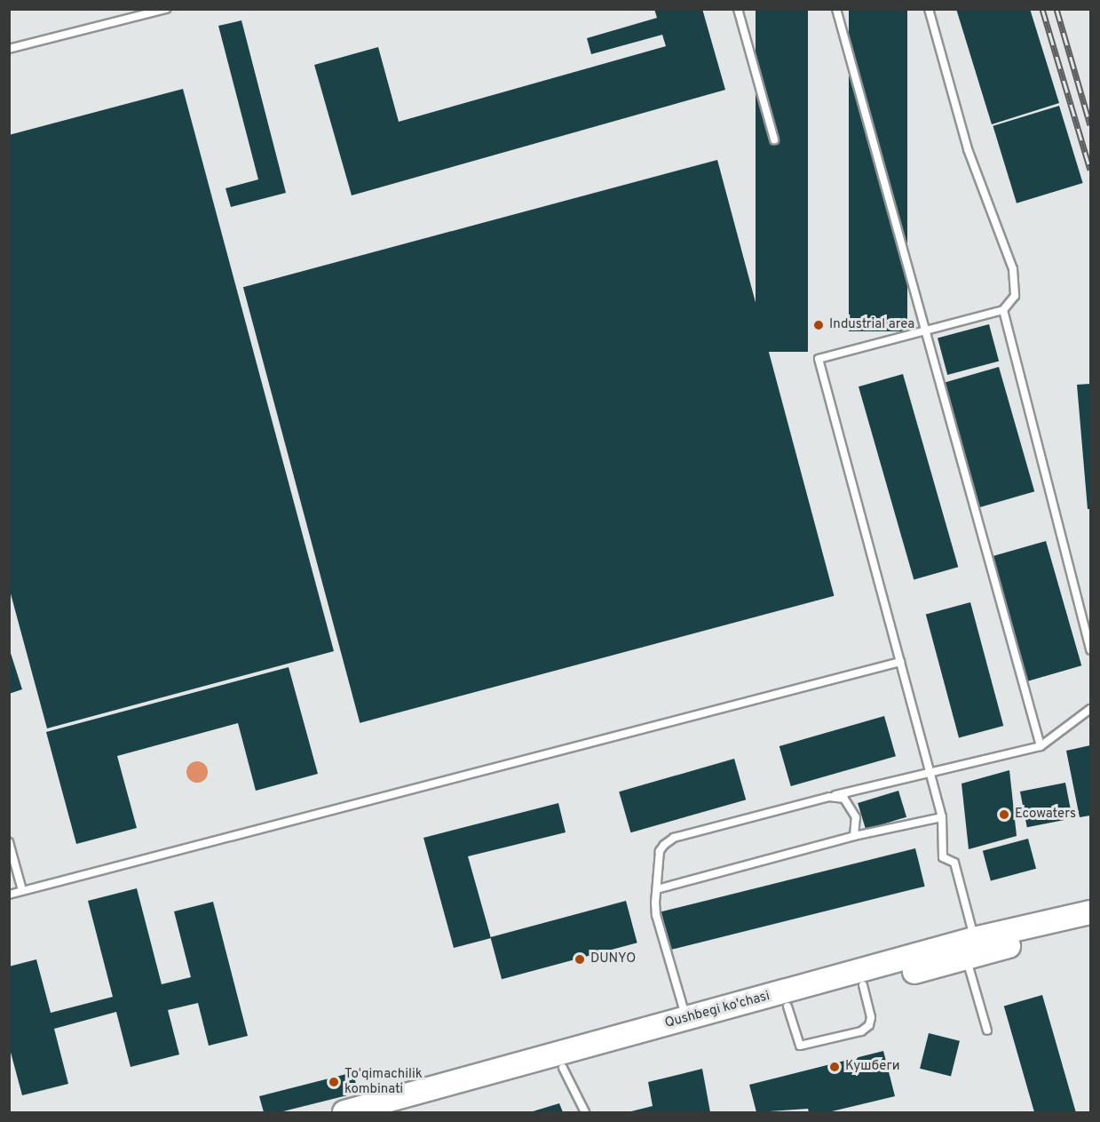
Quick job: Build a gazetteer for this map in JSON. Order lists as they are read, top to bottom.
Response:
{
  "streets": {
    "main road": ["Qushbegi ko'chasi"]
  },
  "places": [
    "Industrial area",
    "Ecowaters",
    "DUNYO",
    "Кушбеги",
    "Toʻqimachilik kombinati"
  ]
}
